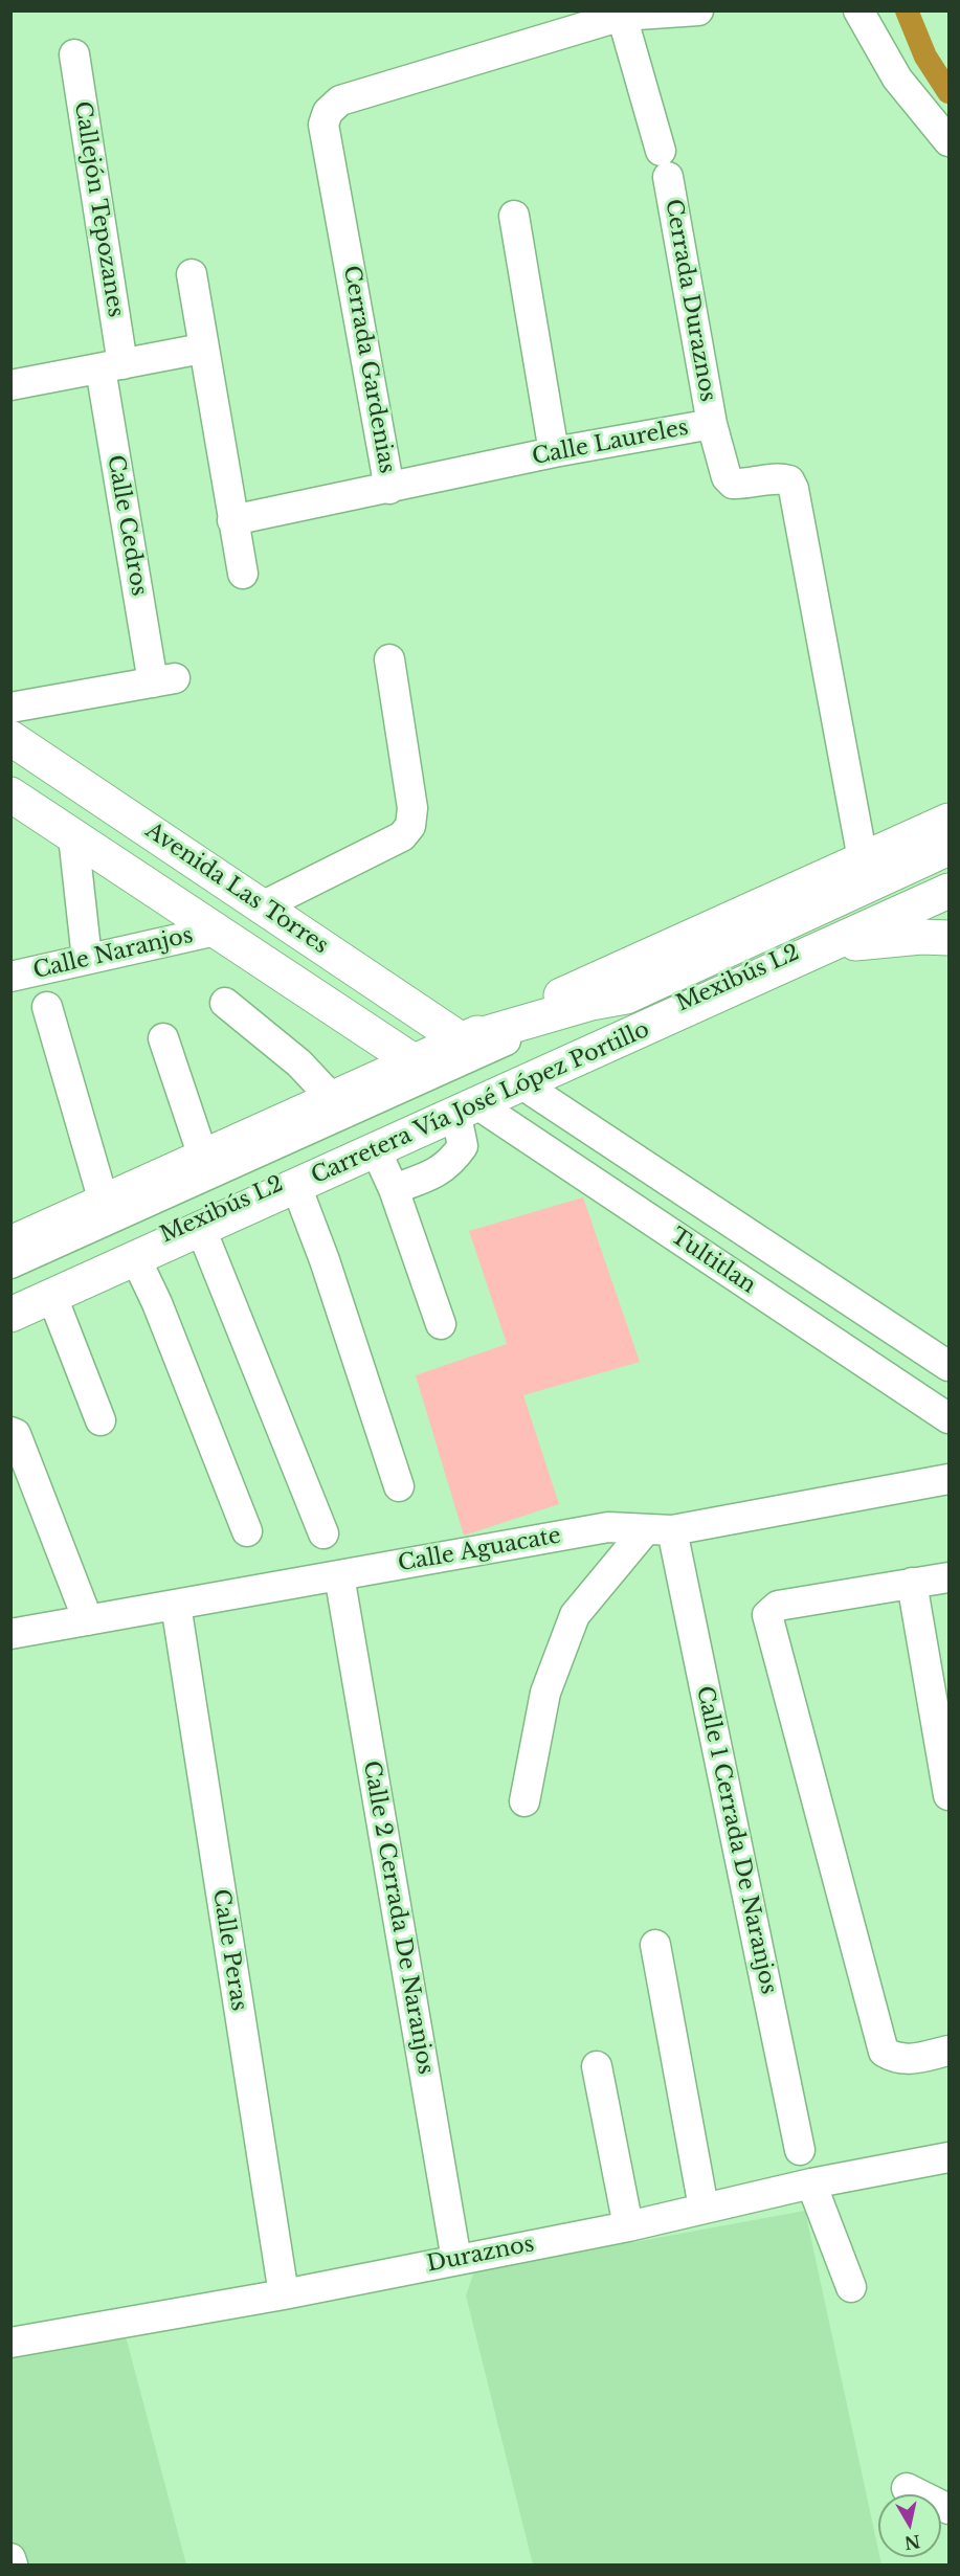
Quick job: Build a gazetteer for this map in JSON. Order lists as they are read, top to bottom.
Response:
{
  "streets": {
    "main road": ["Avenida Las Torres", "Carretera Vía José López Portillo"],
    "street": [
      "Callejón Tepozanes",
      "Cerrada Duraznos",
      "Cerrada Gardenias",
      "Calle Laureles",
      "Calle Cedros",
      "Calle Naranjos",
      "Mexibús L2",
      "Tultitlan",
      "Calle Aguacate",
      "Calle 1 Cerrada De Naranjos",
      "Calle 2 Cerrada De Naranjos",
      "Calle Peras",
      "Duraznos"
    ]
  },
  "crossings": [
    ["Callejón Tepozanes", "Calle Cedros"],
    ["Cerrada Duraznos", "Cerrada Gardenias"],
    ["Cerrada Duraznos", "Calle Laureles"],
    ["Cerrada Gardenias", "Calle Laureles"],
    ["Avenida Las Torres", "Calle Naranjos"],
    ["Carretera Vía José López Portillo", "Tultitlan"],
    ["Calle Aguacate", "Calle 1 Cerrada De Naranjos"],
    ["Calle Aguacate", "Calle 2 Cerrada De Naranjos"],
    ["Calle Aguacate", "Calle Peras"],
    ["Calle 2 Cerrada De Naranjos", "Duraznos"],
    ["Calle Peras", "Duraznos"]
  ],
  "north": "bottom"
}
